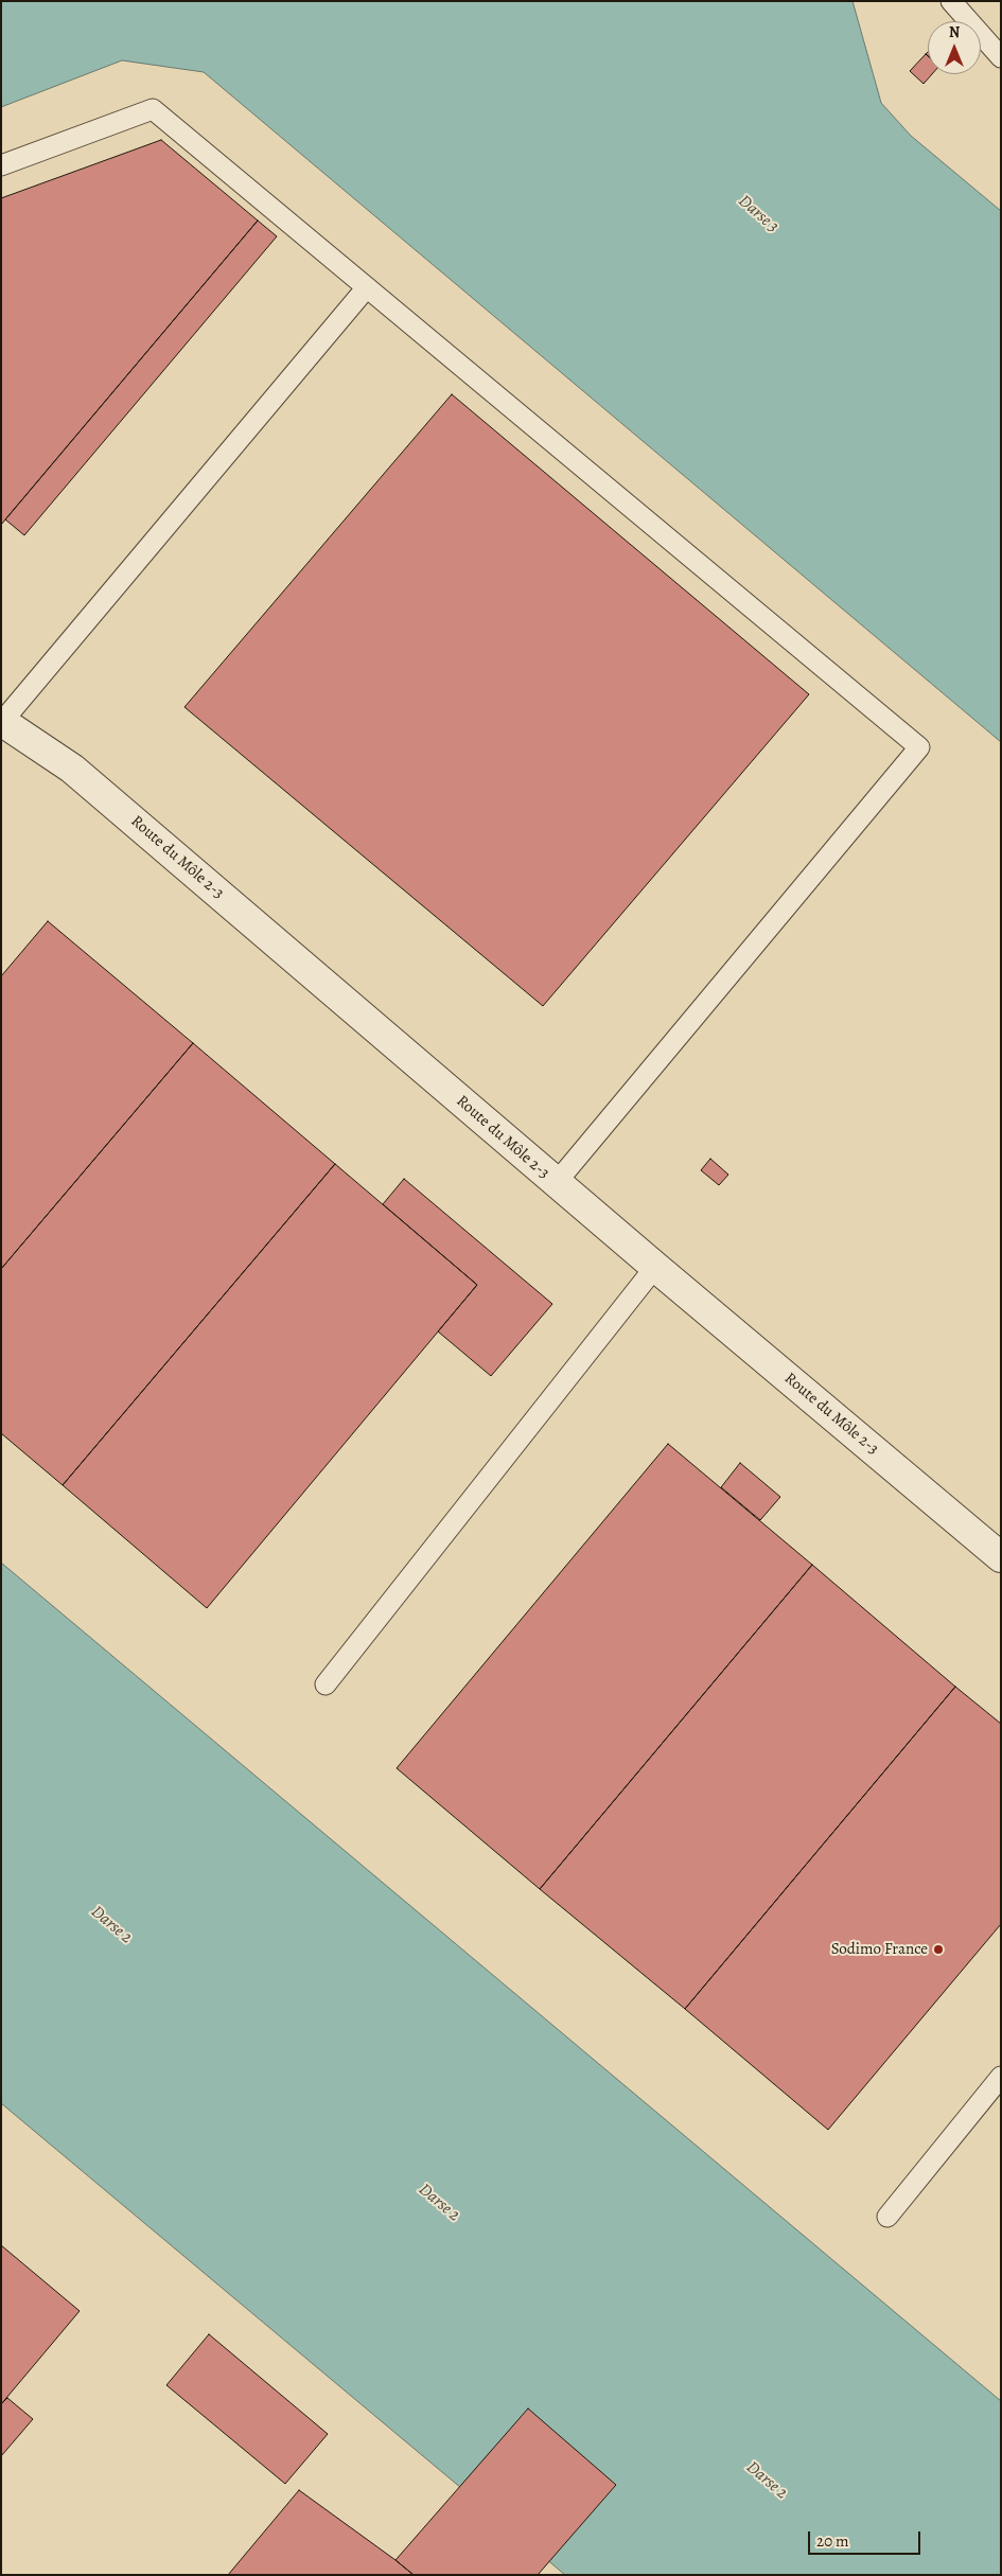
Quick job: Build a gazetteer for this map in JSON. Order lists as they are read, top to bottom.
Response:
{
  "streets": {
    "street": ["Route du Môle 2-3"]
  },
  "water": ["Darse 3", "Darse 2"],
  "places": ["Sodimo France"],
  "scale_bar": "20 m",
  "north": "top"
}
